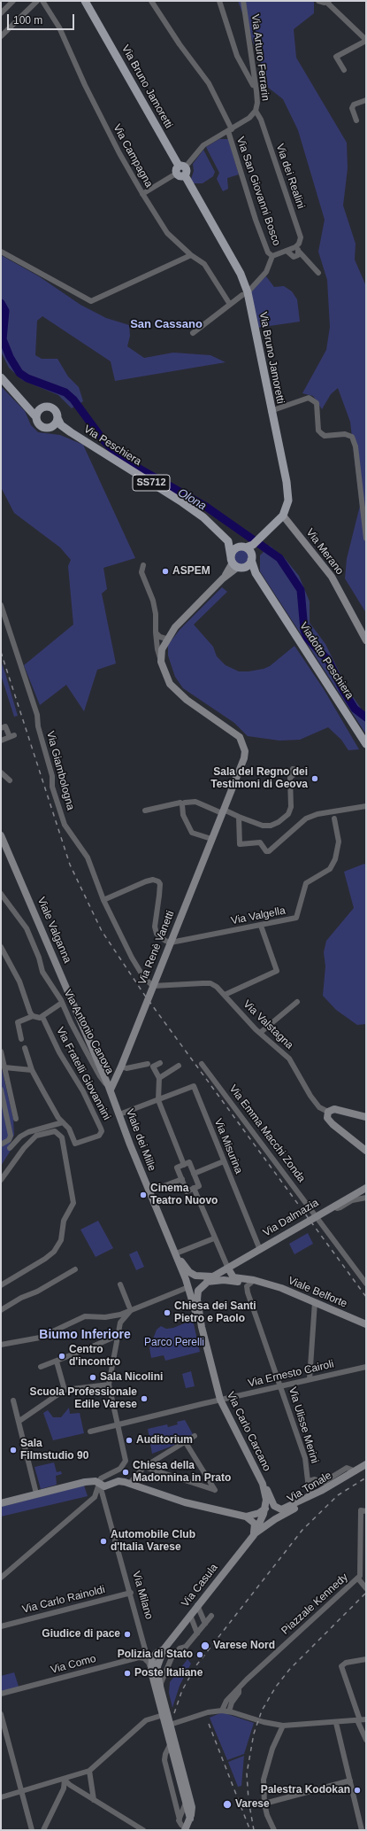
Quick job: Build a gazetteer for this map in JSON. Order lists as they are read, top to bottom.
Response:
{
  "streets": {
    "main road": [
      "Via Bruno Jamoretti",
      "Via Peschiera",
      "SS712",
      "Via Merano",
      "Viadotto Peschiera",
      "Viale Valganna",
      "Via Renè Vanetti",
      "Viale dei Mille",
      "Via Dalmazia",
      "Viale Belforte",
      "Via Carlo Carcano",
      "Via Tonale",
      "Via Casula",
      "Via Milano"
    ],
    "street": [
      "Via Arturo Ferrarin",
      "Via Campagna",
      "Via dei Realini",
      "Via San Giovanni Bosco",
      "Via Giambologna",
      "Via Valgella",
      "Via Valstagna",
      "Via Antonio Canova",
      "Via Fratelli Giovannini",
      "Via Emma Macchi Zonda",
      "Via Misurina",
      "Via Ernesto Cairoli",
      "Via Ulisse Merini",
      "Via Carlo Rainoldi",
      "Piazzale Kennedy",
      "Via Como"
    ]
  },
  "crossings": [
    ["Via Arturo Ferrarin", "Via Bruno Jamoretti"],
    ["Via Arturo Ferrarin", "Via Campagna"],
    ["Via Arturo Ferrarin", "Via dei Realini"],
    ["Via Arturo Ferrarin", "Via San Giovanni Bosco"],
    ["Via Bruno Jamoretti", "Via Peschiera"],
    ["Via Bruno Jamoretti", "Via Merano"],
    ["Via Giambologna", "Via Renè Vanetti"],
    ["Via Giambologna", "Via Valstagna"],
    ["Via Valgella", "Via Renè Vanetti"],
    ["Viale Valganna", "Viale dei Mille"],
    ["Via Renè Vanetti", "Via Valstagna"],
    ["Via Renè Vanetti", "Via Antonio Canova"],
    ["Via Renè Vanetti", "Viale dei Mille"],
    ["Via Antonio Canova", "Viale dei Mille"],
    ["Via Emma Macchi Zonda", "Via Dalmazia"],
    ["Viale dei Mille", "Via Misurina"],
    ["Viale dei Mille", "Via Carlo Carcano"],
    ["Via Misurina", "Via Dalmazia"],
    ["Via Dalmazia", "Via Carlo Carcano"],
    ["Viale Belforte", "Via Ulisse Merini"],
    ["Via Ernesto Cairoli", "Via Ulisse Merini"],
    ["Via Ernesto Cairoli", "Via Carlo Carcano"],
    ["Via Ulisse Merini", "Via Tonale"],
    ["Via Carlo Carcano", "Via Tonale"],
    ["Via Casula", "Via Milano"],
    ["Via Milano", "Via Carlo Rainoldi"],
    ["Via Milano", "Via Como"]
  ],
  "districts": ["San Cassano", "Biumo Inferiore"],
  "water": ["Olona"],
  "parks": ["Parco Perelli"],
  "places": [
    "ASPEM",
    "Sala del Regno dei Testimoni di Geova",
    "Cinema Teatro Nuovo",
    "Chiesa dei Santi Pietro e Paolo",
    "Centro d'incontro",
    "Sala Nicolini",
    "Scuola Professionale Edile Varese",
    "Auditorium",
    "Sala Filmstudio 90",
    "Chiesa della Madonnina in Prato",
    "Automobile Club d'Italia Varese",
    "Giudice di pace",
    "Varese Nord",
    "Polizia di Stato",
    "Poste Italiane",
    "Palestra Kodokan",
    "Varese"
  ],
  "scale_bar": "100 m"
}
